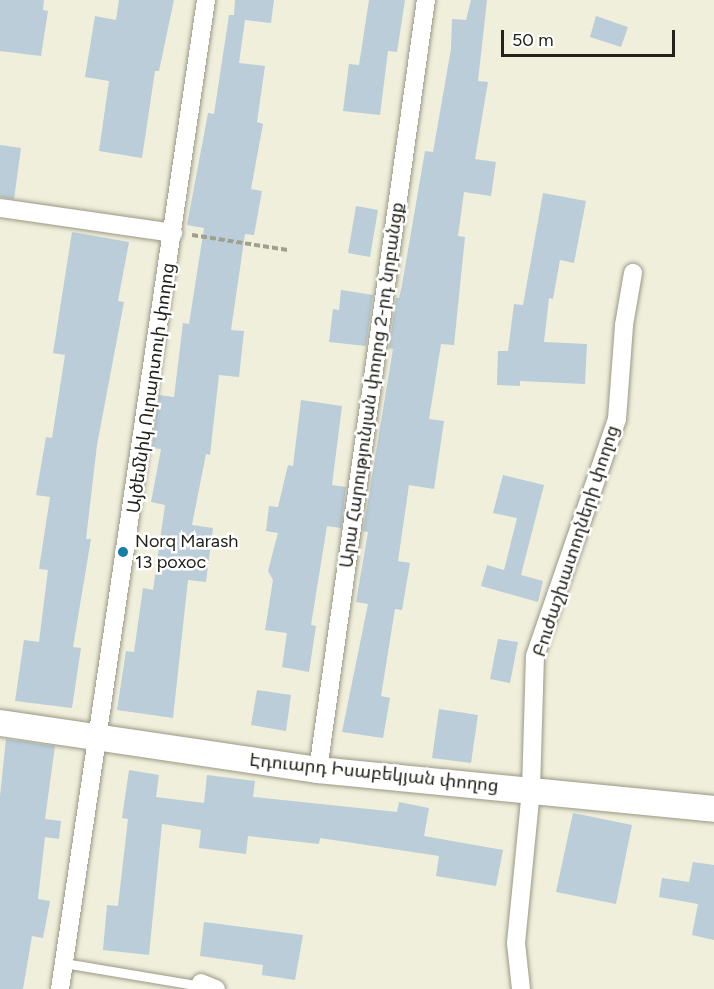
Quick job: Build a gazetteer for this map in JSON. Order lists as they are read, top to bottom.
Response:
{
  "streets": {
    "main road": ["Էդուարդ Իսաբեկյան փողոց"],
    "street": ["Արա Հարությունյան փողոց 2-րդ նրբանցք", "Այծեմնիկ Ուրարտուի փողոց", "Բուժաշխատողների փողոց"]
  },
  "crossings": [
    ["Արա Հարությունյան փողոց 2-րդ նրբանցք", "Էդուարդ Իսաբեկյան փողոց"],
    ["Այծեմնիկ Ուրարտուի փողոց", "Էդուարդ Իսաբեկյան փողոց"],
    ["Բուժաշխատողների փողոց", "Էդուարդ Իսաբեկյան փողոց"]
  ],
  "places": ["Norq Marash 13 poxoc"],
  "scale_bar": "50 m"
}
